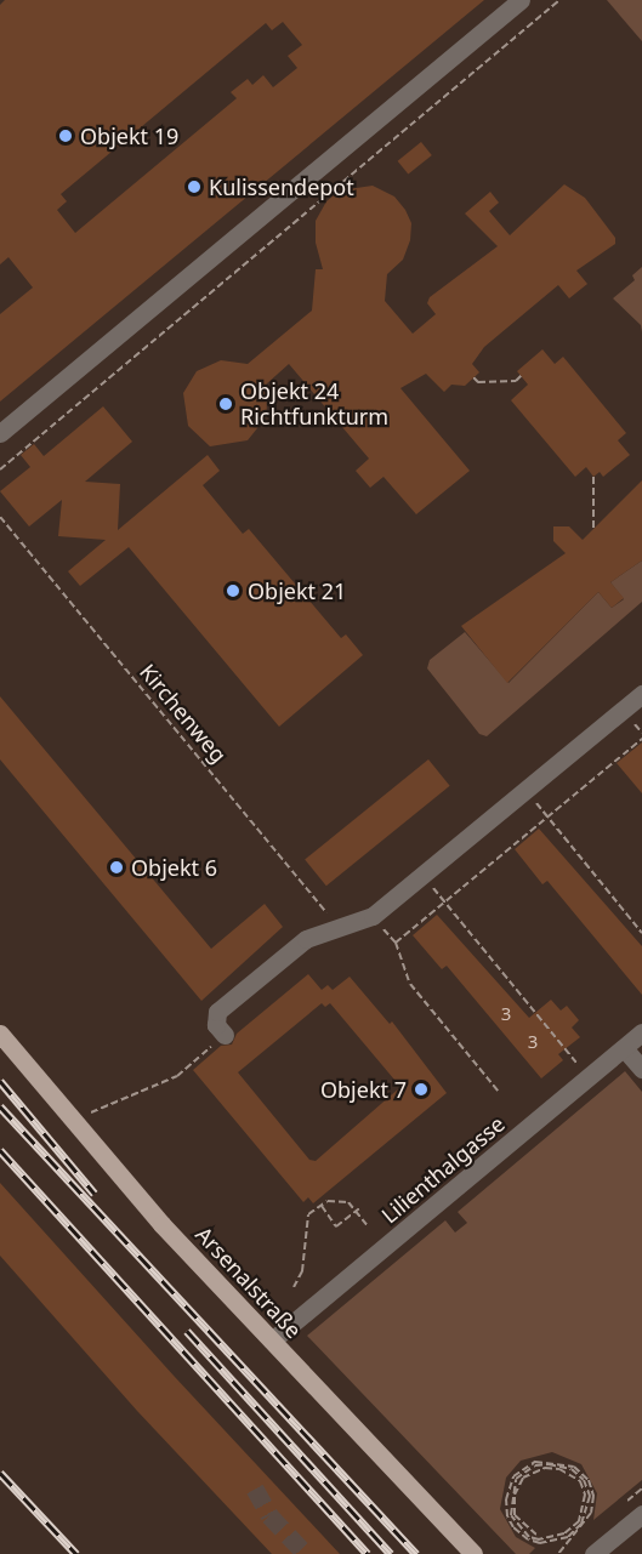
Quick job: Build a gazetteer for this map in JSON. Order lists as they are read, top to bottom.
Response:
{
  "streets": {
    "main road": ["Arsenalstraße"],
    "street": ["Lilienthalgasse"],
    "path": ["Kirchenweg"]
  },
  "crossings": [
    ["Lilienthalgasse", "Arsenalstraße"]
  ],
  "places": [
    "Objekt 19",
    "Kulissendepot",
    "Objekt 24 Richtfunkturm",
    "Objekt 21",
    "Objekt 6",
    "Objekt 7"
  ],
  "house_numbers": ["3", "3"]
}
